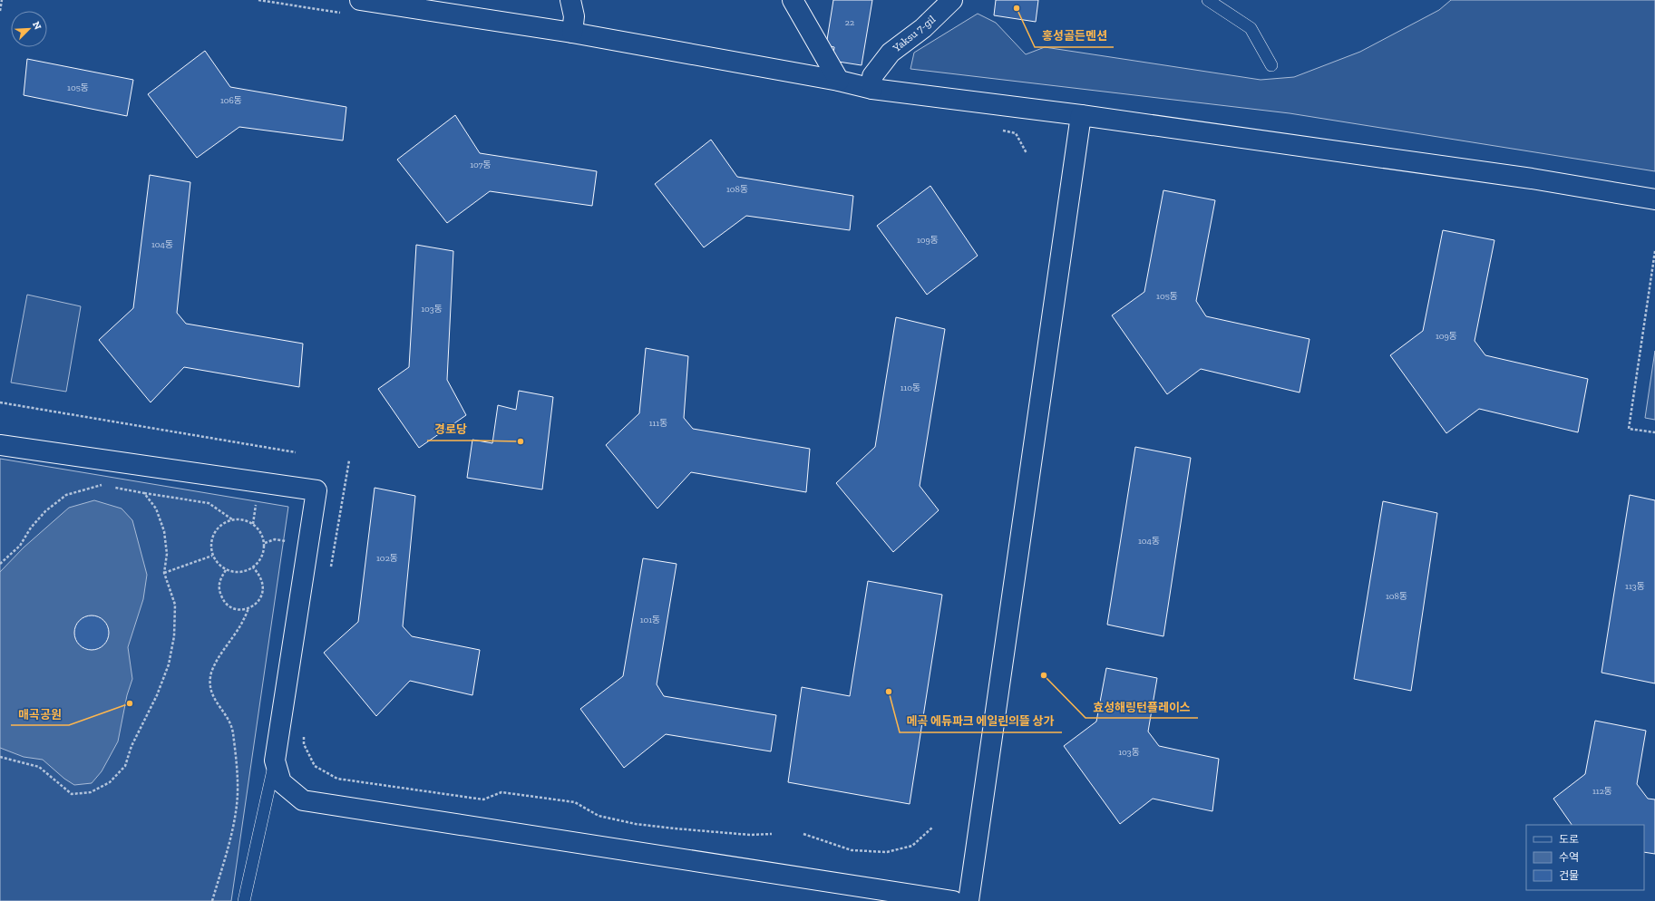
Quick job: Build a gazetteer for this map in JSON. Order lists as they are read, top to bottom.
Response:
{
  "streets": {
    "street": ["Yaksu 7-gil"]
  },
  "places": [
    "홍성골든멘션",
    "경로당",
    "효성해링턴플레이스",
    "메곡 에듀파크 에일린의뜰 상가",
    "매곡공원"
  ],
  "house_numbers": [
    "22",
    "105동",
    "106동",
    "107동",
    "108동",
    "109동",
    "104동",
    "105동",
    "103동",
    "109동",
    "110동",
    "111동",
    "104동",
    "102동",
    "113동",
    "108동",
    "101동",
    "103동",
    "112동"
  ],
  "legend": ["도로", "수역", "건물"],
  "north": "top right"
}
